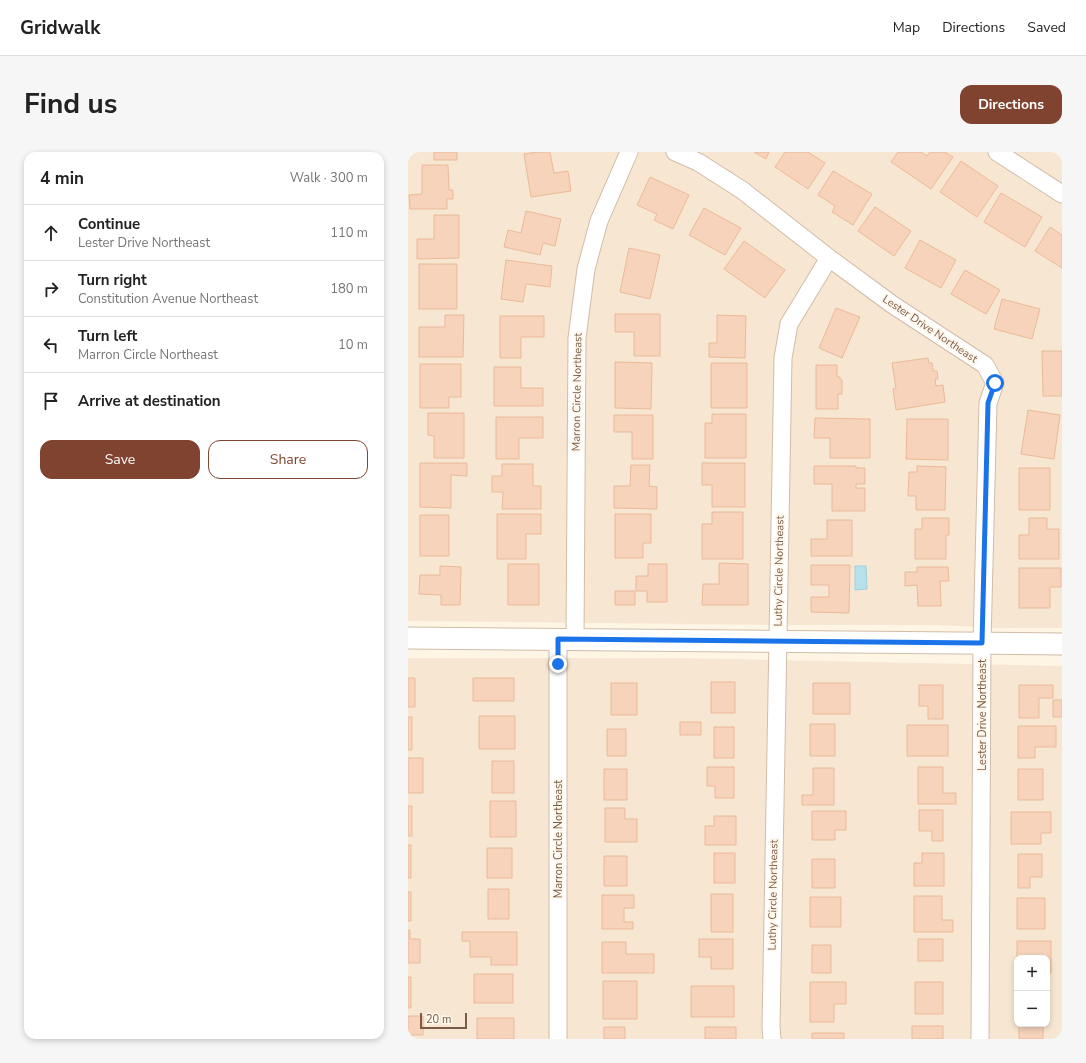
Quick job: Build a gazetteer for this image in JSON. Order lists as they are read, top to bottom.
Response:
{
  "streets": {
    "street": ["Lester Drive Northeast", "Marron Circle Northeast", "Luthy Circle Northeast"]
  },
  "crossings": [
    ["Lester Drive Northeast", "Luthy Circle Northeast"]
  ],
  "scale_bar": "20 m",
  "page": {
    "header": "Gridwalk",
    "nav": ["Map", "Directions", "Saved"],
    "title": "Find us",
    "buttons": [
      "Directions",
      ["Save", "Share"]
    ],
    "heading": ["4 min", "Walk · 300 m"],
    "list": [
      ["Continue", "Lester Drive Northeast", "110 m"],
      ["Turn right", "Constitution Avenue Northeast", "180 m"],
      ["Turn left", "Marron Circle Northeast", "10 m"],
      "Arrive at destination"
    ],
    "map_buttons": ["+", "−"],
    "scale": "20 m"
  }
}
